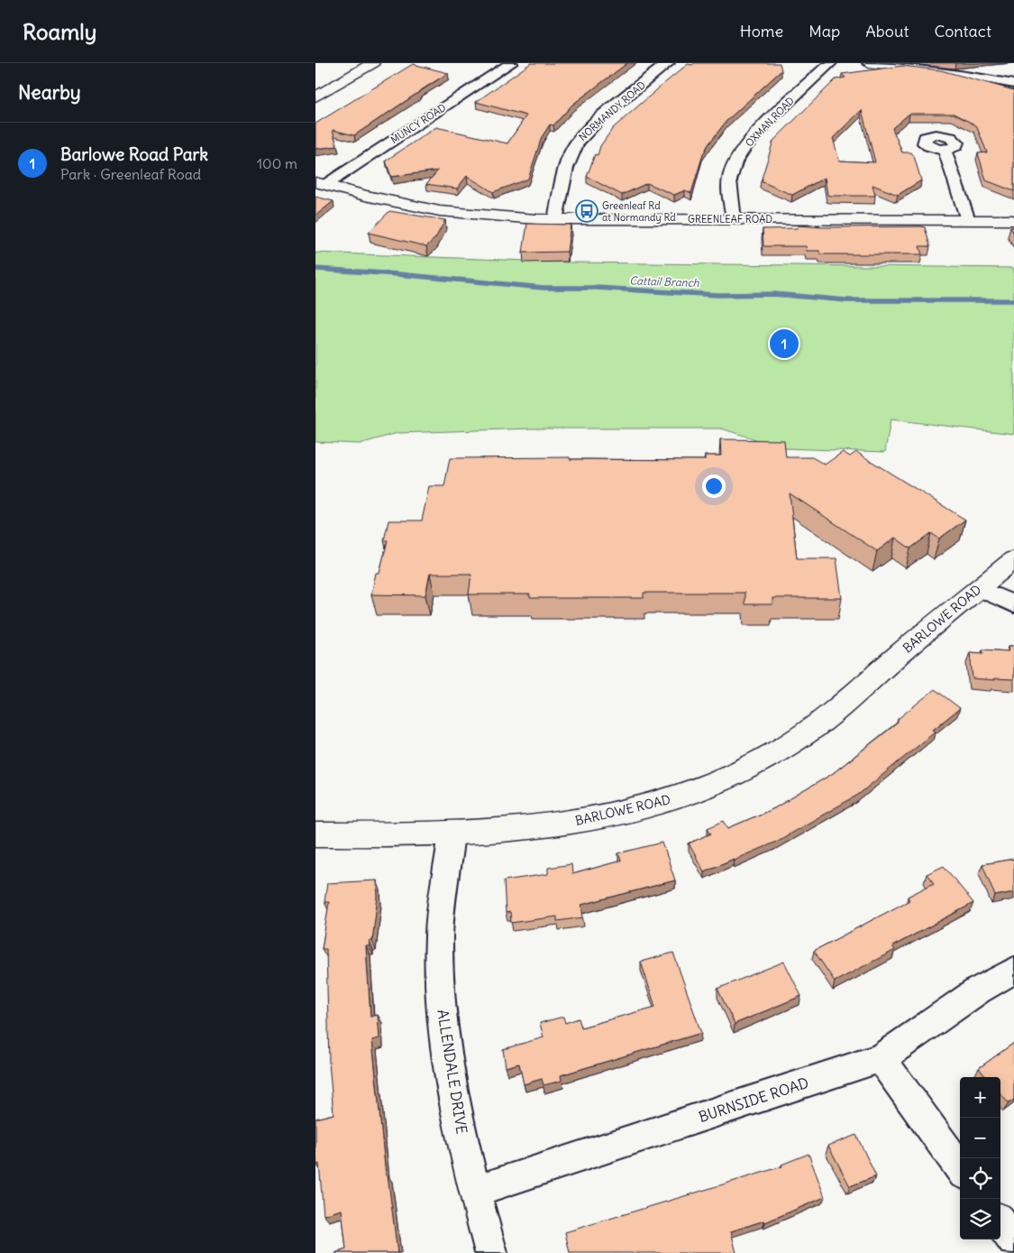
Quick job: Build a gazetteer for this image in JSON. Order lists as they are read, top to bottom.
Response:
{
  "streets": {
    "street": [
      "NORMANDY ROAD",
      "OXMAN ROAD",
      "MUNCY ROAD",
      "GREENLEAF ROAD",
      "BARLOWE ROAD",
      "ALLENDALE DRIVE",
      "BURNSIDE ROAD"
    ]
  },
  "crossings": [
    ["NORMANDY ROAD", "GREENLEAF ROAD"],
    ["OXMAN ROAD", "GREENLEAF ROAD"],
    ["MUNCY ROAD", "GREENLEAF ROAD"],
    ["BARLOWE ROAD", "ALLENDALE DRIVE"],
    ["ALLENDALE DRIVE", "BURNSIDE ROAD"]
  ],
  "water": ["Cattail Branch"],
  "places": {
    "bus stop": ["Greenleaf Rd at Normandy Rd"]
  },
  "page": {
    "header": "Roamly",
    "nav": [
      "Home",
      "Map",
      "About",
      "Contact"
    ],
    "heading": "Nearby",
    "list": [
      {
        "mark": "1",
        "name": "Barlowe Road Park",
        "note": "Park · Greenleaf Road",
        "value": "100 m"
      }
    ],
    "pins": "1",
    "map_buttons": ["+", "−"]
  }
}
